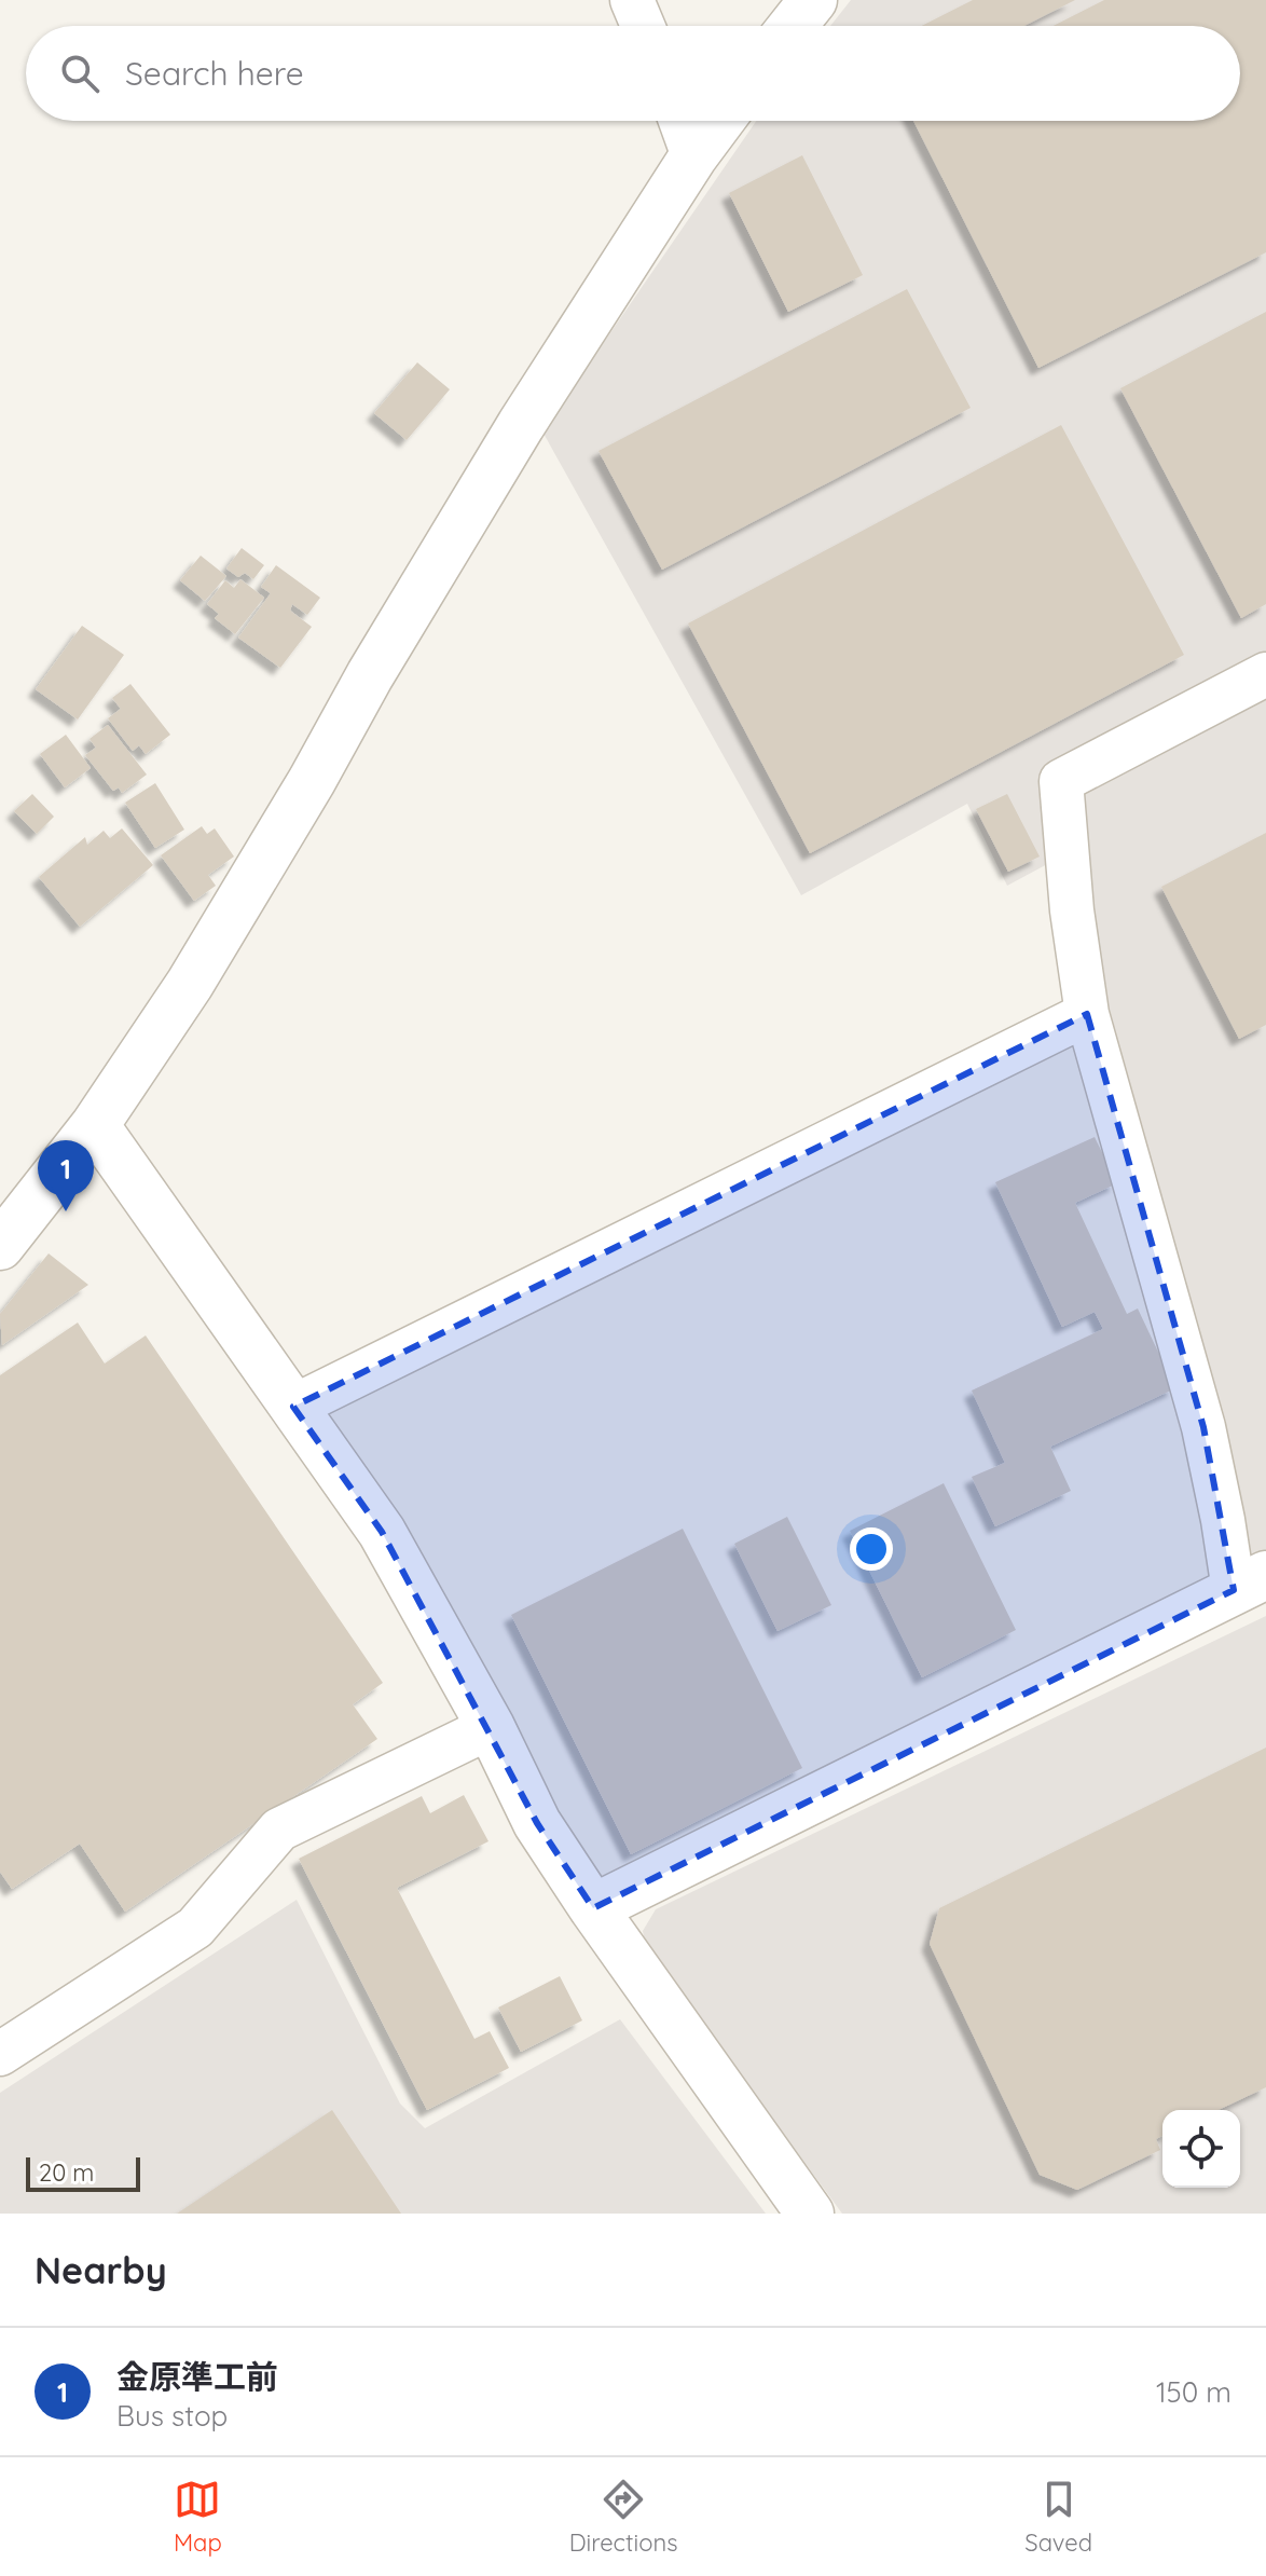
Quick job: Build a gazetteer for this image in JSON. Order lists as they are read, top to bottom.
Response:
{
  "scale_bar": "20 m",
  "page": {
    "search": "Search here",
    "pins": "1",
    "scale": "20 m",
    "heading": "Nearby",
    "list": [
      {
        "mark": "1",
        "name": "金原準工前",
        "note": "Bus stop",
        "value": "150 m"
      }
    ],
    "nav": ["Map", "Directions", "Saved"]
  }
}
